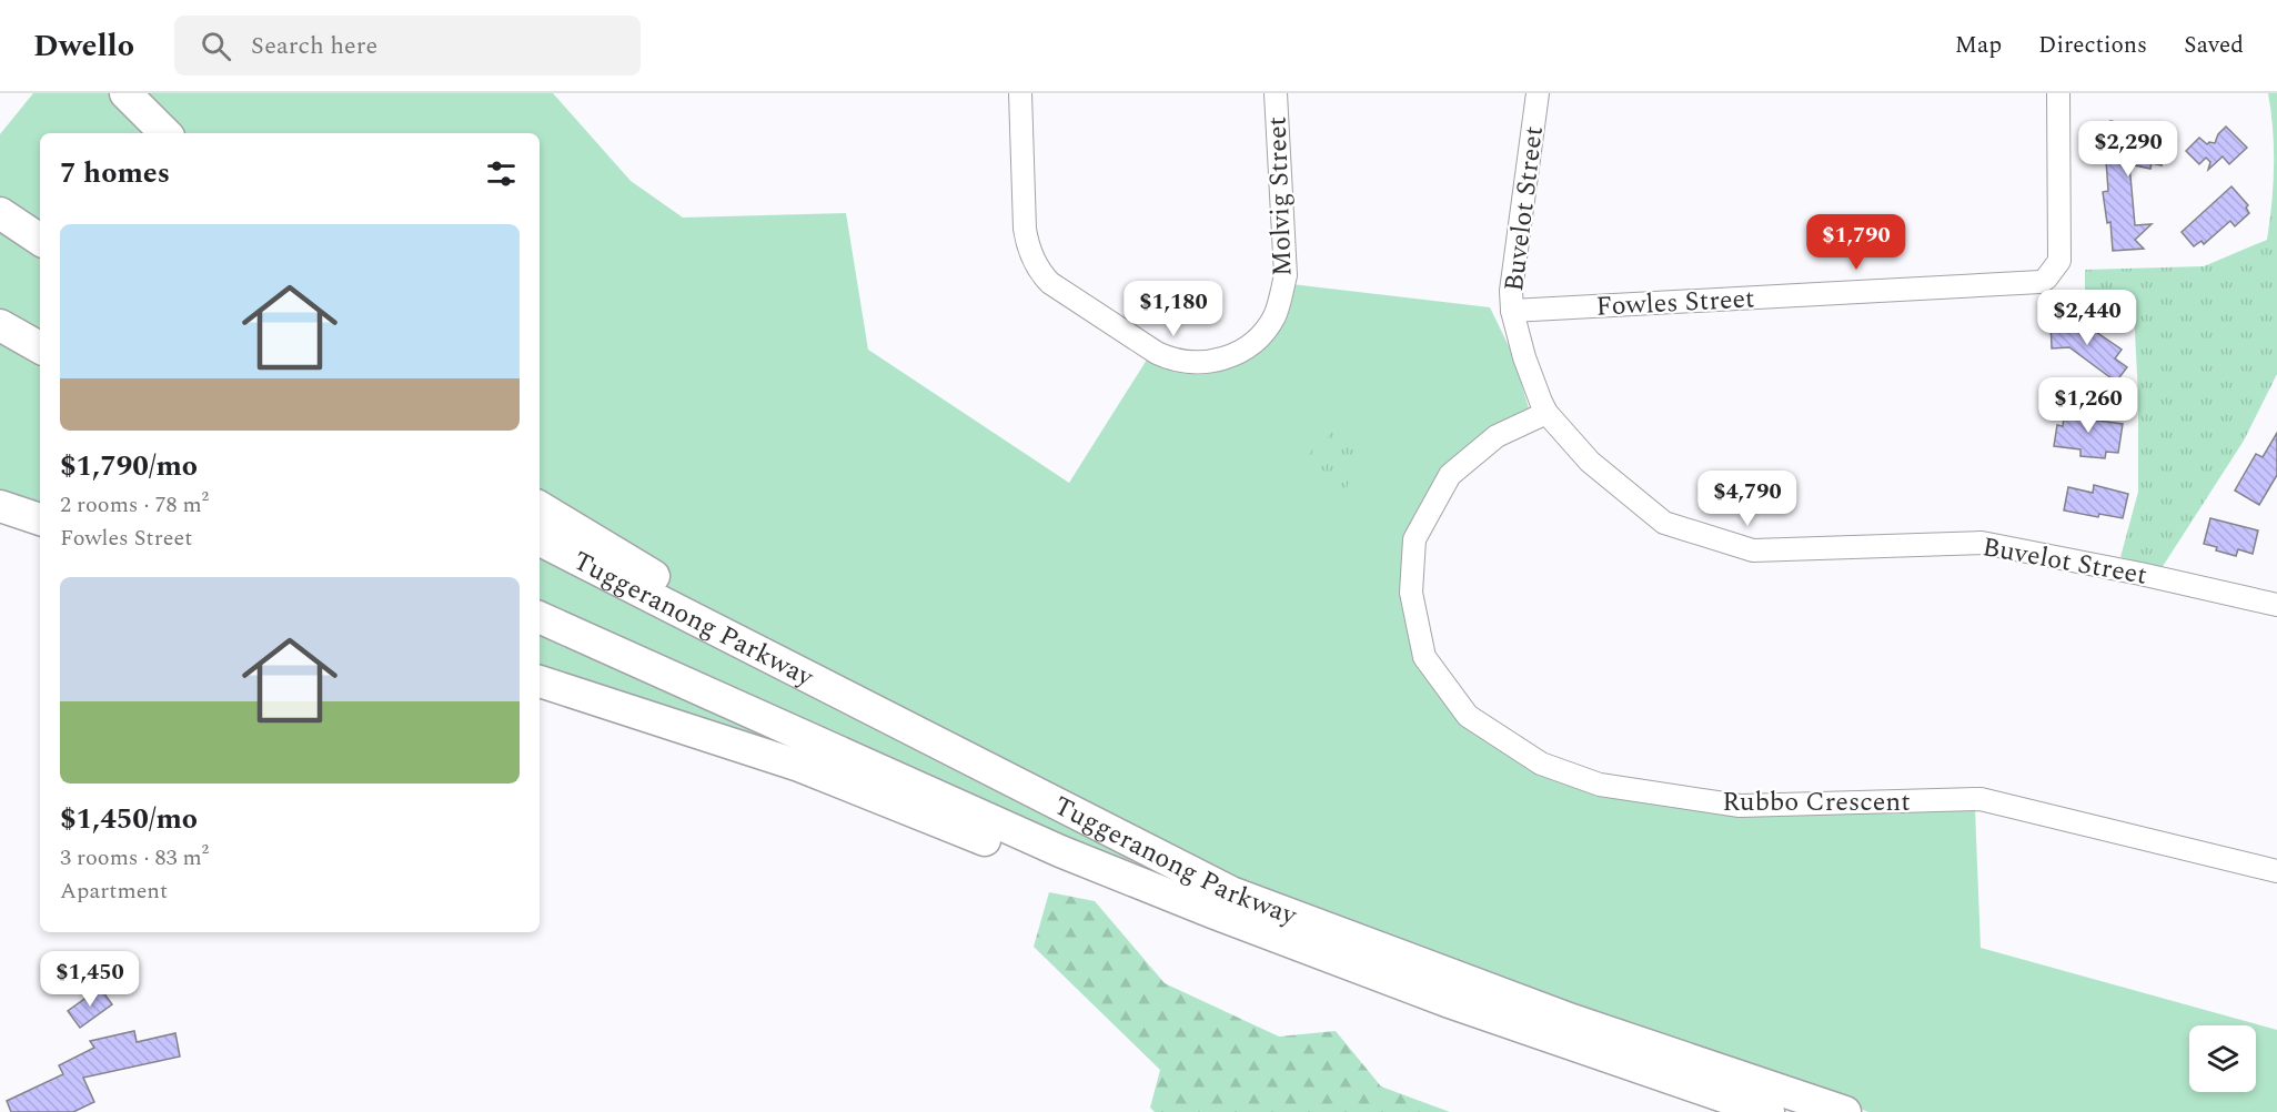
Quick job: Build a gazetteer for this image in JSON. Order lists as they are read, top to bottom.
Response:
{
  "streets": {
    "highway": ["Tuggeranong Parkway"],
    "street": [
      "Molvig Street",
      "Buvelot Street",
      "Fowles Street",
      "Rubbo Crescent"
    ]
  },
  "crossings": [
    ["Buvelot Street", "Fowles Street"],
    ["Buvelot Street", "Rubbo Crescent"]
  ],
  "page": {
    "header": "Dwello",
    "search": "Search here",
    "nav": ["Map", "Directions", "Saved"],
    "price": [
      "$2,290",
      "$1,790",
      "$1,180",
      "$2,440",
      "$1,260",
      "$4,790",
      "$1,450"
    ],
    "heading": "7 homes",
    "list": [
      {
        "name": "$1,790/mo",
        "note": "2 rooms · 78 m² · Fowles Street"
      },
      {
        "name": "$1,450/mo",
        "note": "3 rooms · 83 m² · Apartment"
      }
    ]
  }
}
